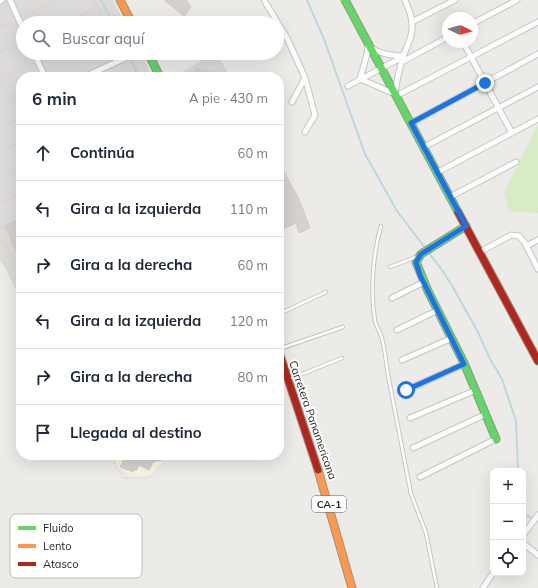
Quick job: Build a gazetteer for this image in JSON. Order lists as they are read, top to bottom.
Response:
{
  "streets": {
    "main road": ["Carretera Panamericana", "CA-1"]
  },
  "legend": ["Fluido", "Lento", "Atasco"],
  "north": "right",
  "page": {
    "search": "Buscar aquí",
    "heading": ["6 min", "A pie · 430 m"],
    "list": [
      ["Continúa", "60 m"],
      ["Gira a la izquierda", "110 m"],
      ["Gira a la derecha", "60 m"],
      ["Gira a la izquierda", "120 m"],
      ["Gira a la derecha", "80 m"],
      "Llegada al destino"
    ],
    "map_buttons": ["+", "−"]
  }
}
